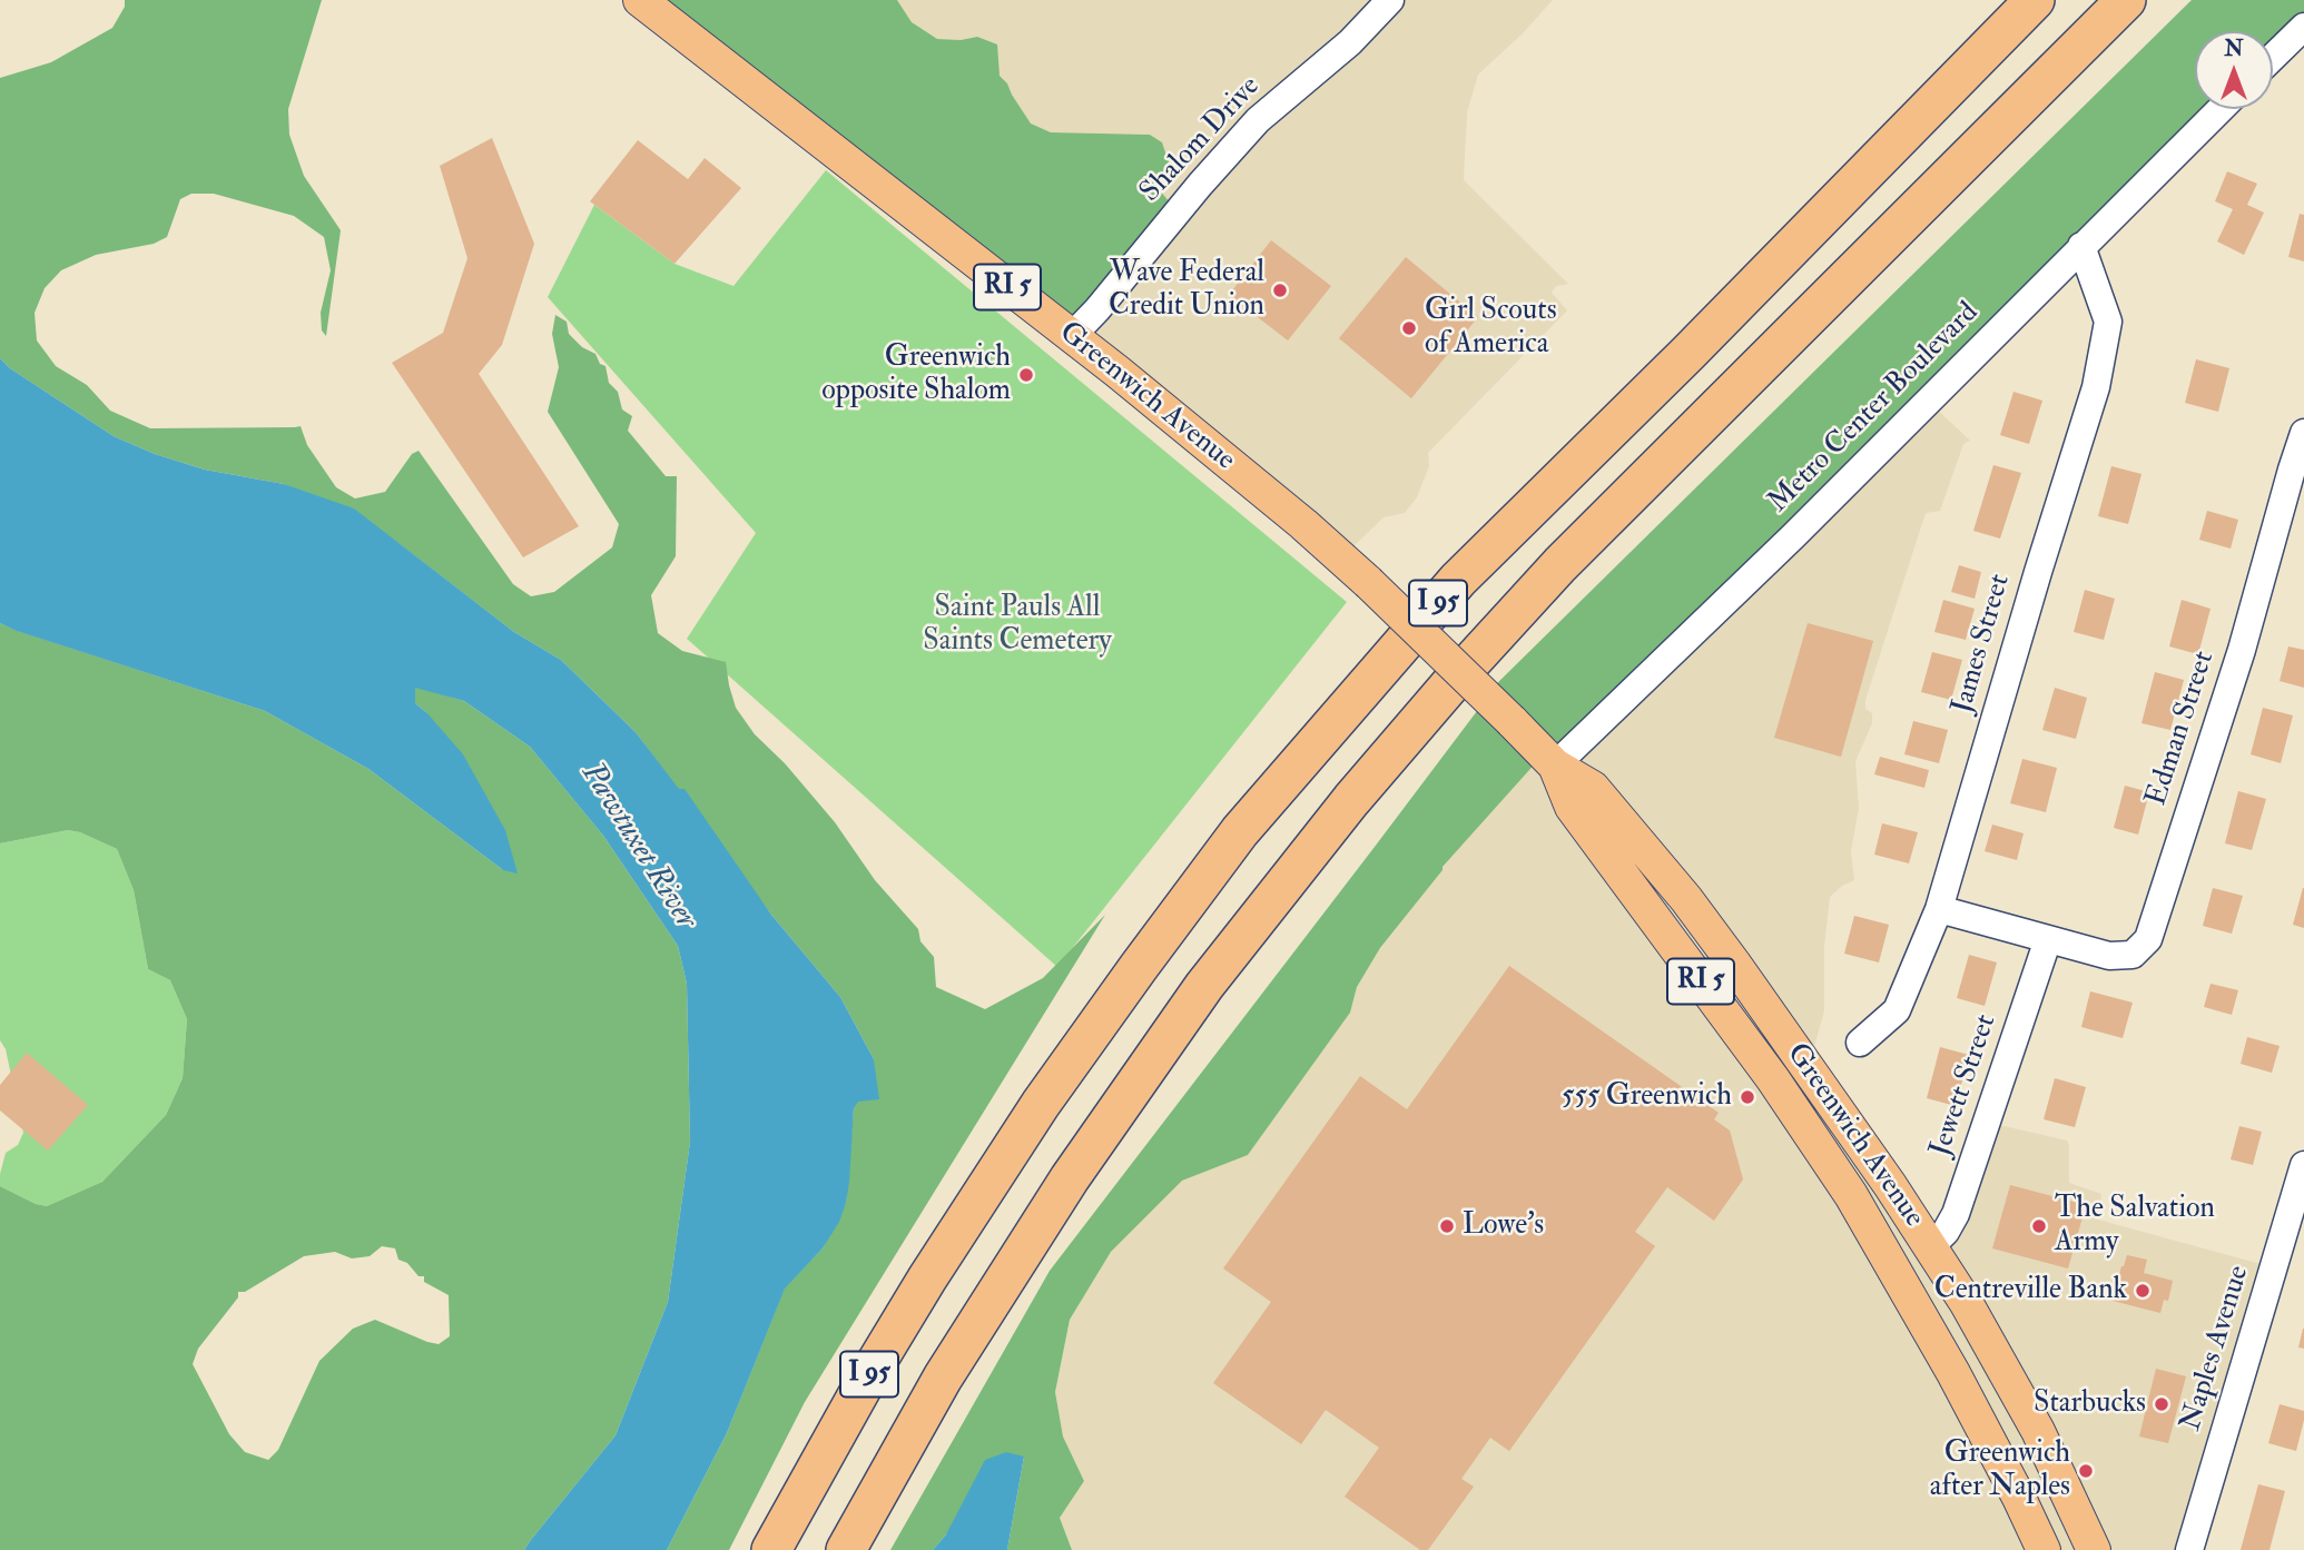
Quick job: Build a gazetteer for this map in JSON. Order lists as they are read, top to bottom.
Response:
{
  "streets": {
    "highway": ["I 95"],
    "main road": ["RI 5", "Greenwich Avenue"],
    "street": [
      "Shalom Drive",
      "Metro Center Boulevard",
      "James Street",
      "Edman Street",
      "Jewett Street",
      "Naples Avenue"
    ]
  },
  "crossings": [
    ["Shalom Drive", "Greenwich Avenue"],
    ["Greenwich Avenue", "Metro Center Boulevard"],
    ["Greenwich Avenue", "Jewett Street"],
    ["Metro Center Boulevard", "James Street"],
    ["James Street", "Edman Street"],
    ["Edman Street", "Jewett Street"]
  ],
  "water": ["Pawtuxet River"],
  "parks": ["Saint Pauls All Saints Cemetery"],
  "places": [
    "Wave Federal Credit Union",
    "Girl Scouts of America",
    "Greenwich opposite Shalom",
    "555 Greenwich",
    "Lowe's",
    "The Salvation Army",
    "Centreville Bank",
    "Starbucks",
    "Greenwich after Naples"
  ],
  "north": "top"
}
